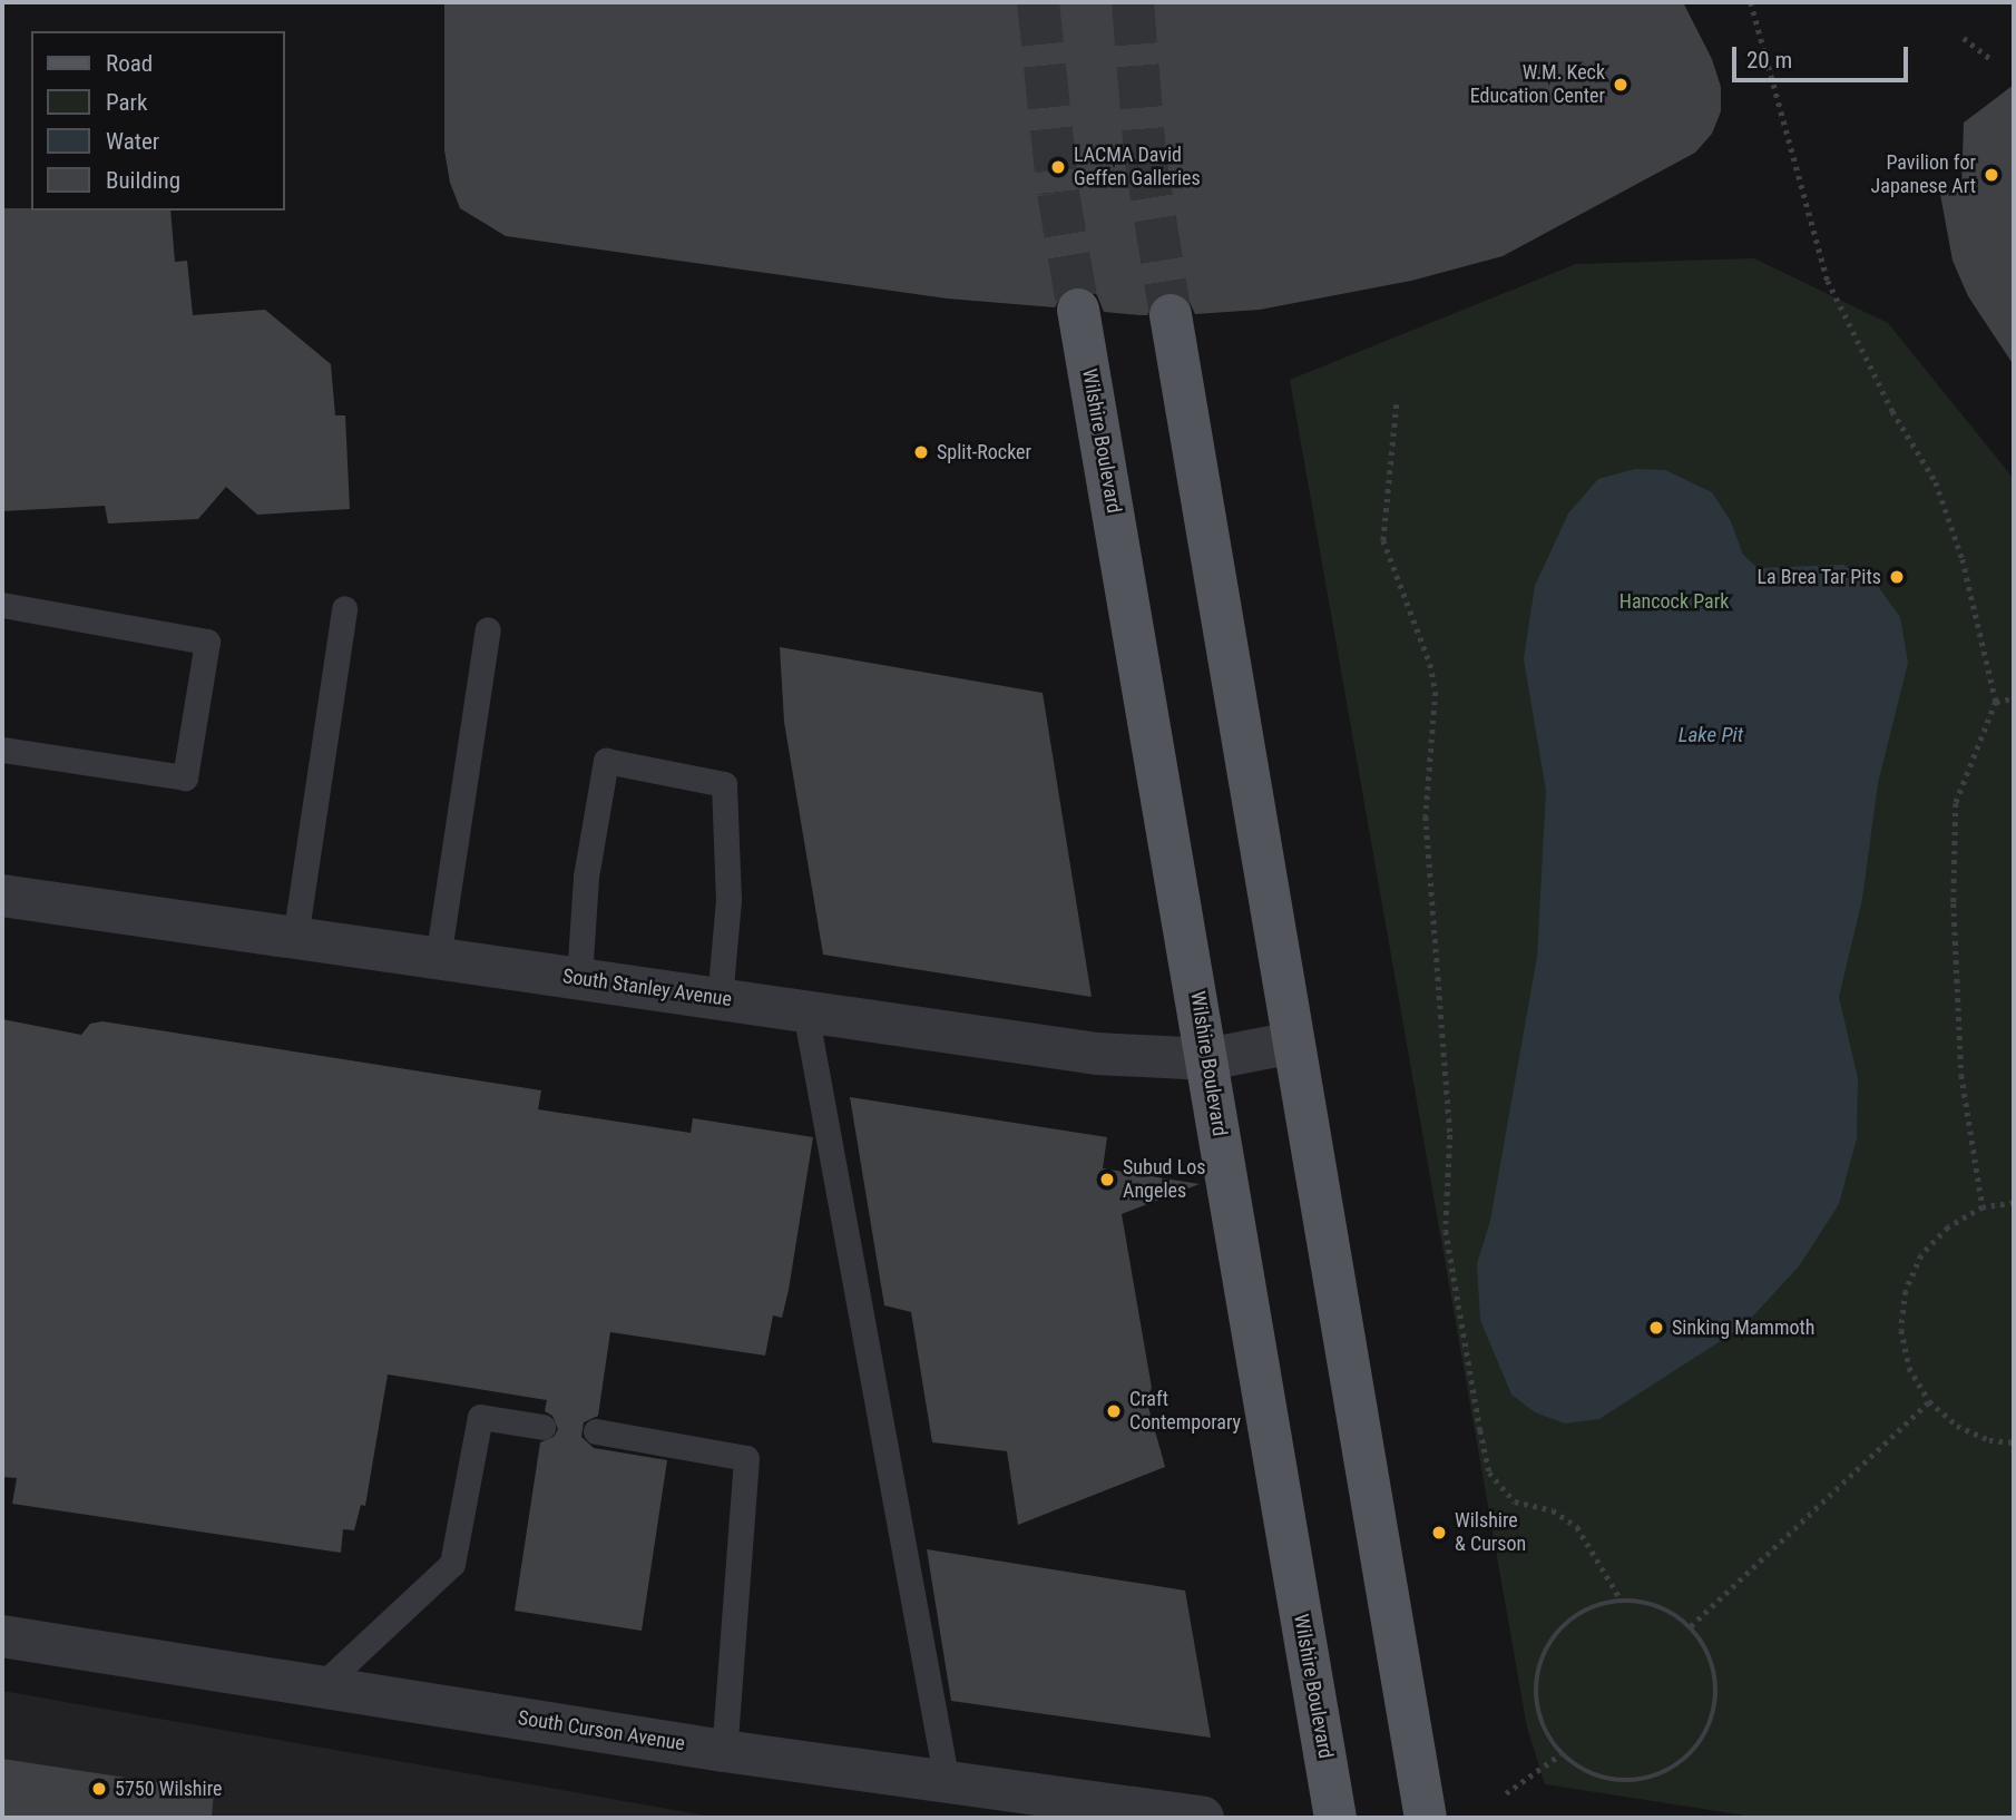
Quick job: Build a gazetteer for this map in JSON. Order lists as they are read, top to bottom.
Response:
{
  "streets": {
    "main road": ["Wilshire Boulevard"],
    "street": ["South Stanley Avenue", "South Curson Avenue"]
  },
  "crossings": [
    ["Wilshire Boulevard", "South Stanley Avenue"]
  ],
  "water": ["Lake Pit"],
  "parks": ["Hancock Park"],
  "places": [
    "W.M. Keck Education Center",
    "LACMA David Geffen Galleries",
    "Pavilion for Japanese Art",
    "Split-Rocker",
    "La Brea Tar Pits",
    "Subud Los Angeles",
    "Sinking Mammoth",
    "Craft Contemporary",
    "Wilshire & Curson",
    "5750 Wilshire"
  ],
  "legend": [
    "Road",
    "Park",
    "Water",
    "Building"
  ],
  "scale_bar": "20 m"
}
